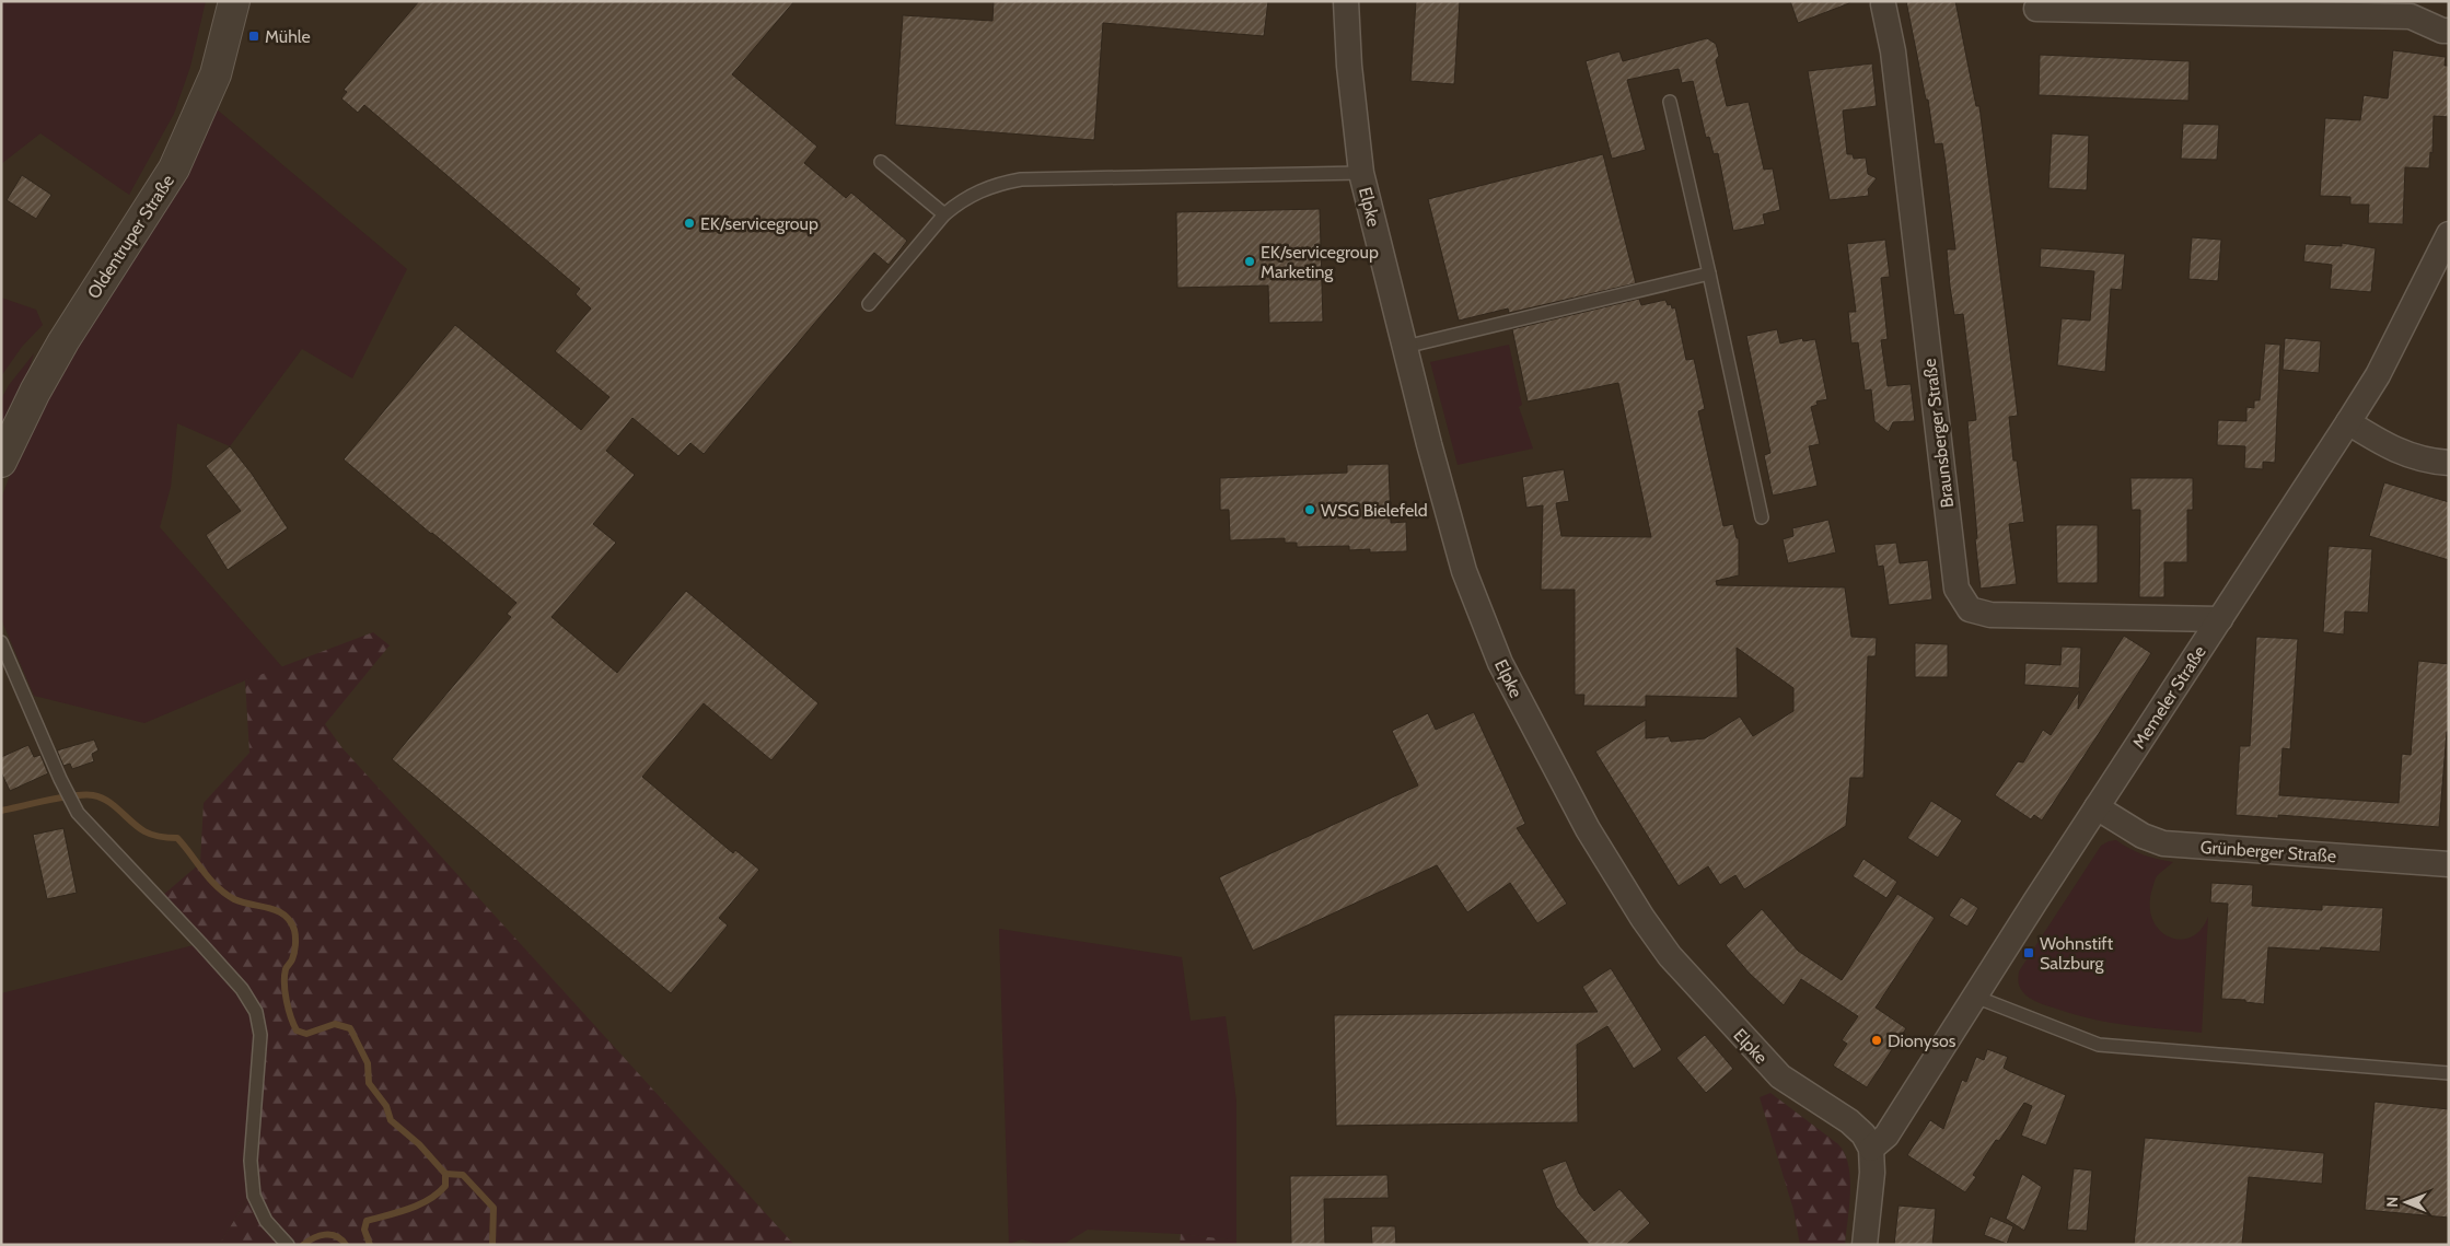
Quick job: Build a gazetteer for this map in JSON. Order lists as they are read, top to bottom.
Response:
{
  "streets": {
    "street": [
      "Elpke",
      "Oldentruper Straße",
      "Braunsberger Straße",
      "Memeler Straße",
      "Grünberger Straße"
    ]
  },
  "crossings": [
    ["Elpke", "Memeler Straße"],
    ["Braunsberger Straße", "Memeler Straße"],
    ["Memeler Straße", "Grünberger Straße"]
  ],
  "places": {
    "transit": ["Mühle", "Wohnstift Salzburg"],
    "other": [
      "EK/servicegroup",
      "EK/servicegroup Marketing",
      "WSG Bielefeld",
      "Dionysos"
    ]
  },
  "north": "left"
}
